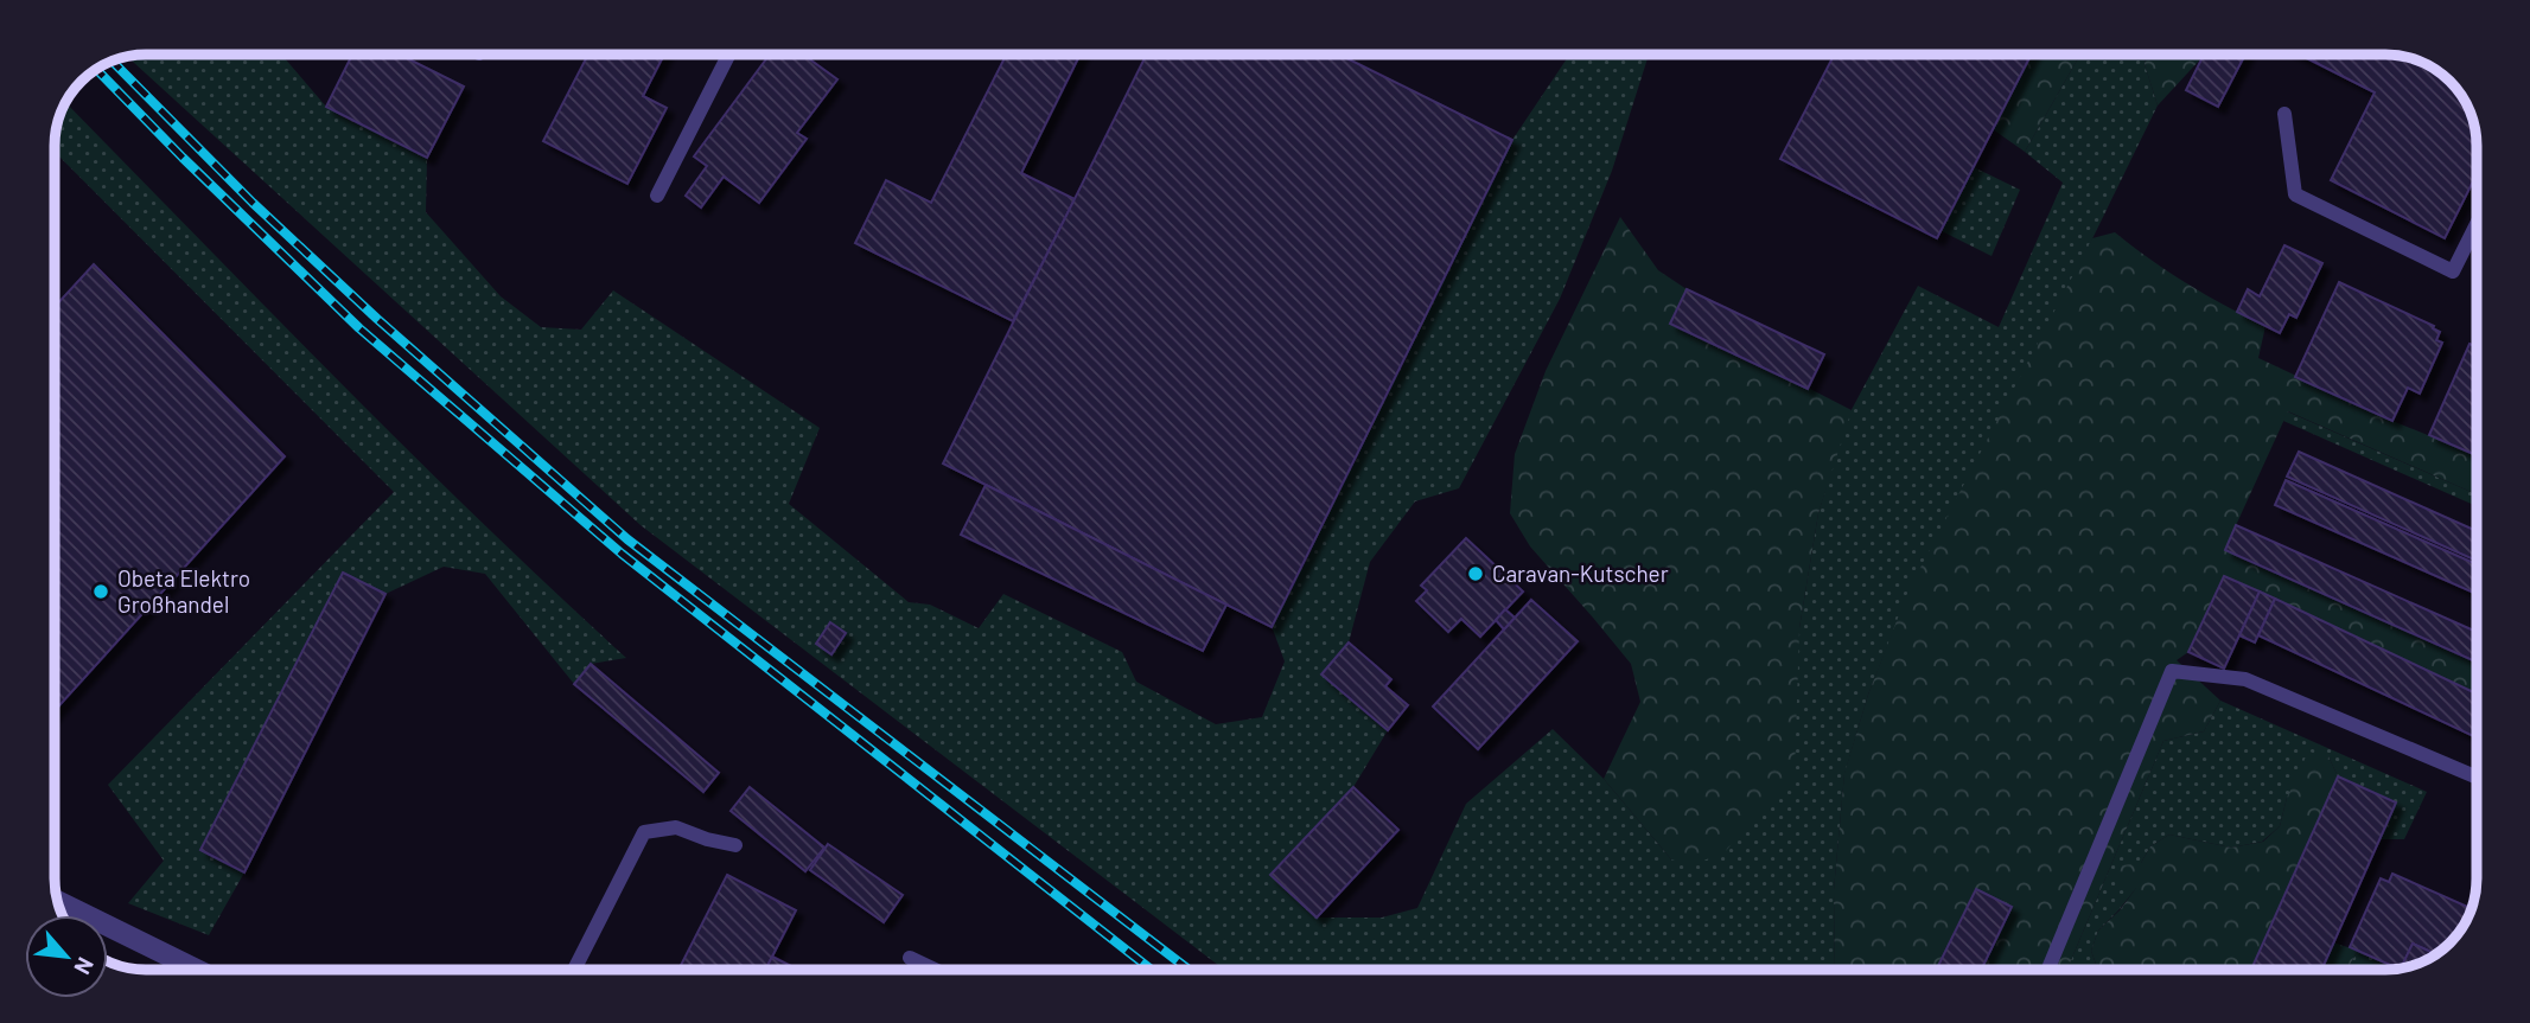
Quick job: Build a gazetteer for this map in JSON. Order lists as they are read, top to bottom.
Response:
{
  "places": ["Caravan-Kutscher", "Obeta Elektro Großhandel"],
  "north": "bottom right"
}
